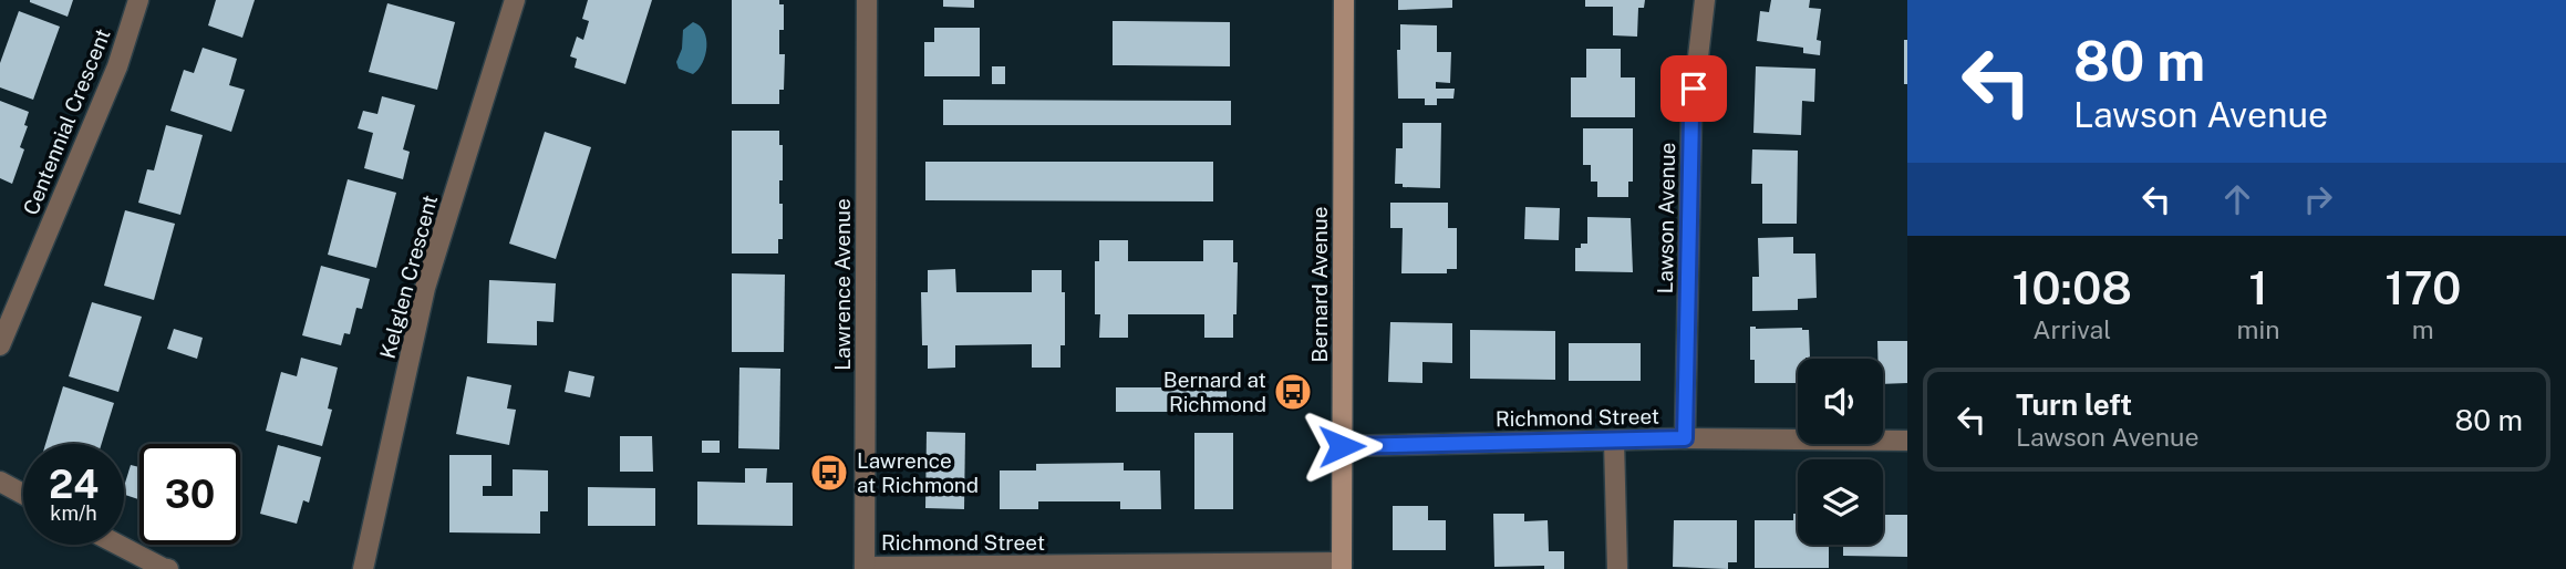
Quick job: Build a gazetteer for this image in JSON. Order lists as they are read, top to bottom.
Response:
{
  "streets": {
    "street": [
      "Centennial Crescent",
      "Lawson Avenue",
      "Kelglen Crescent",
      "Lawrence Avenue",
      "Bernard Avenue",
      "Richmond Street"
    ]
  },
  "crossings": [
    ["Lawson Avenue", "Richmond Street"],
    ["Lawrence Avenue", "Richmond Street"],
    ["Bernard Avenue", "Richmond Street"]
  ],
  "places": {
    "bus stop": ["Bernard at Richmond", "Lawrence at Richmond"]
  },
  "page": {
    "turn": ["80 m", "Lawson Avenue"],
    "eta": [
      "10:08",
      "Arrival",
      "1",
      "min",
      "170",
      "m"
    ],
    "list": [
      {
        "name": "Turn left",
        "note": "Lawson Avenue",
        "value": "80 m"
      }
    ],
    "speed": "24 km/h",
    "limit": "30"
  }
}
